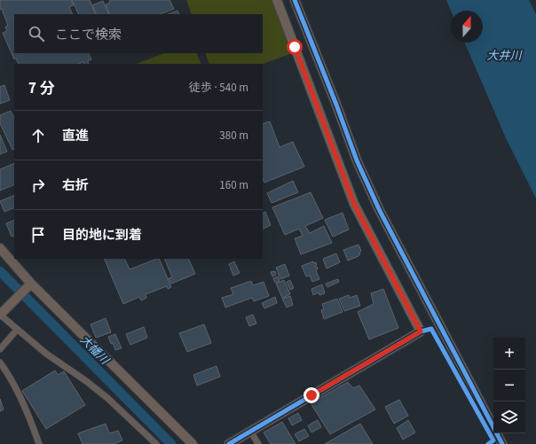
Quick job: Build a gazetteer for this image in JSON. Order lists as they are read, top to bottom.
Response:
{
  "water": ["大井川", "大幡川"],
  "north": "top",
  "page": {
    "search": "ここで検索",
    "heading": ["7 分", "徒歩 · 540 m"],
    "list": [
      ["直進", "380 m"],
      ["右折", "160 m"],
      "目的地に到着"
    ],
    "map_buttons": ["+", "−"]
  }
}
